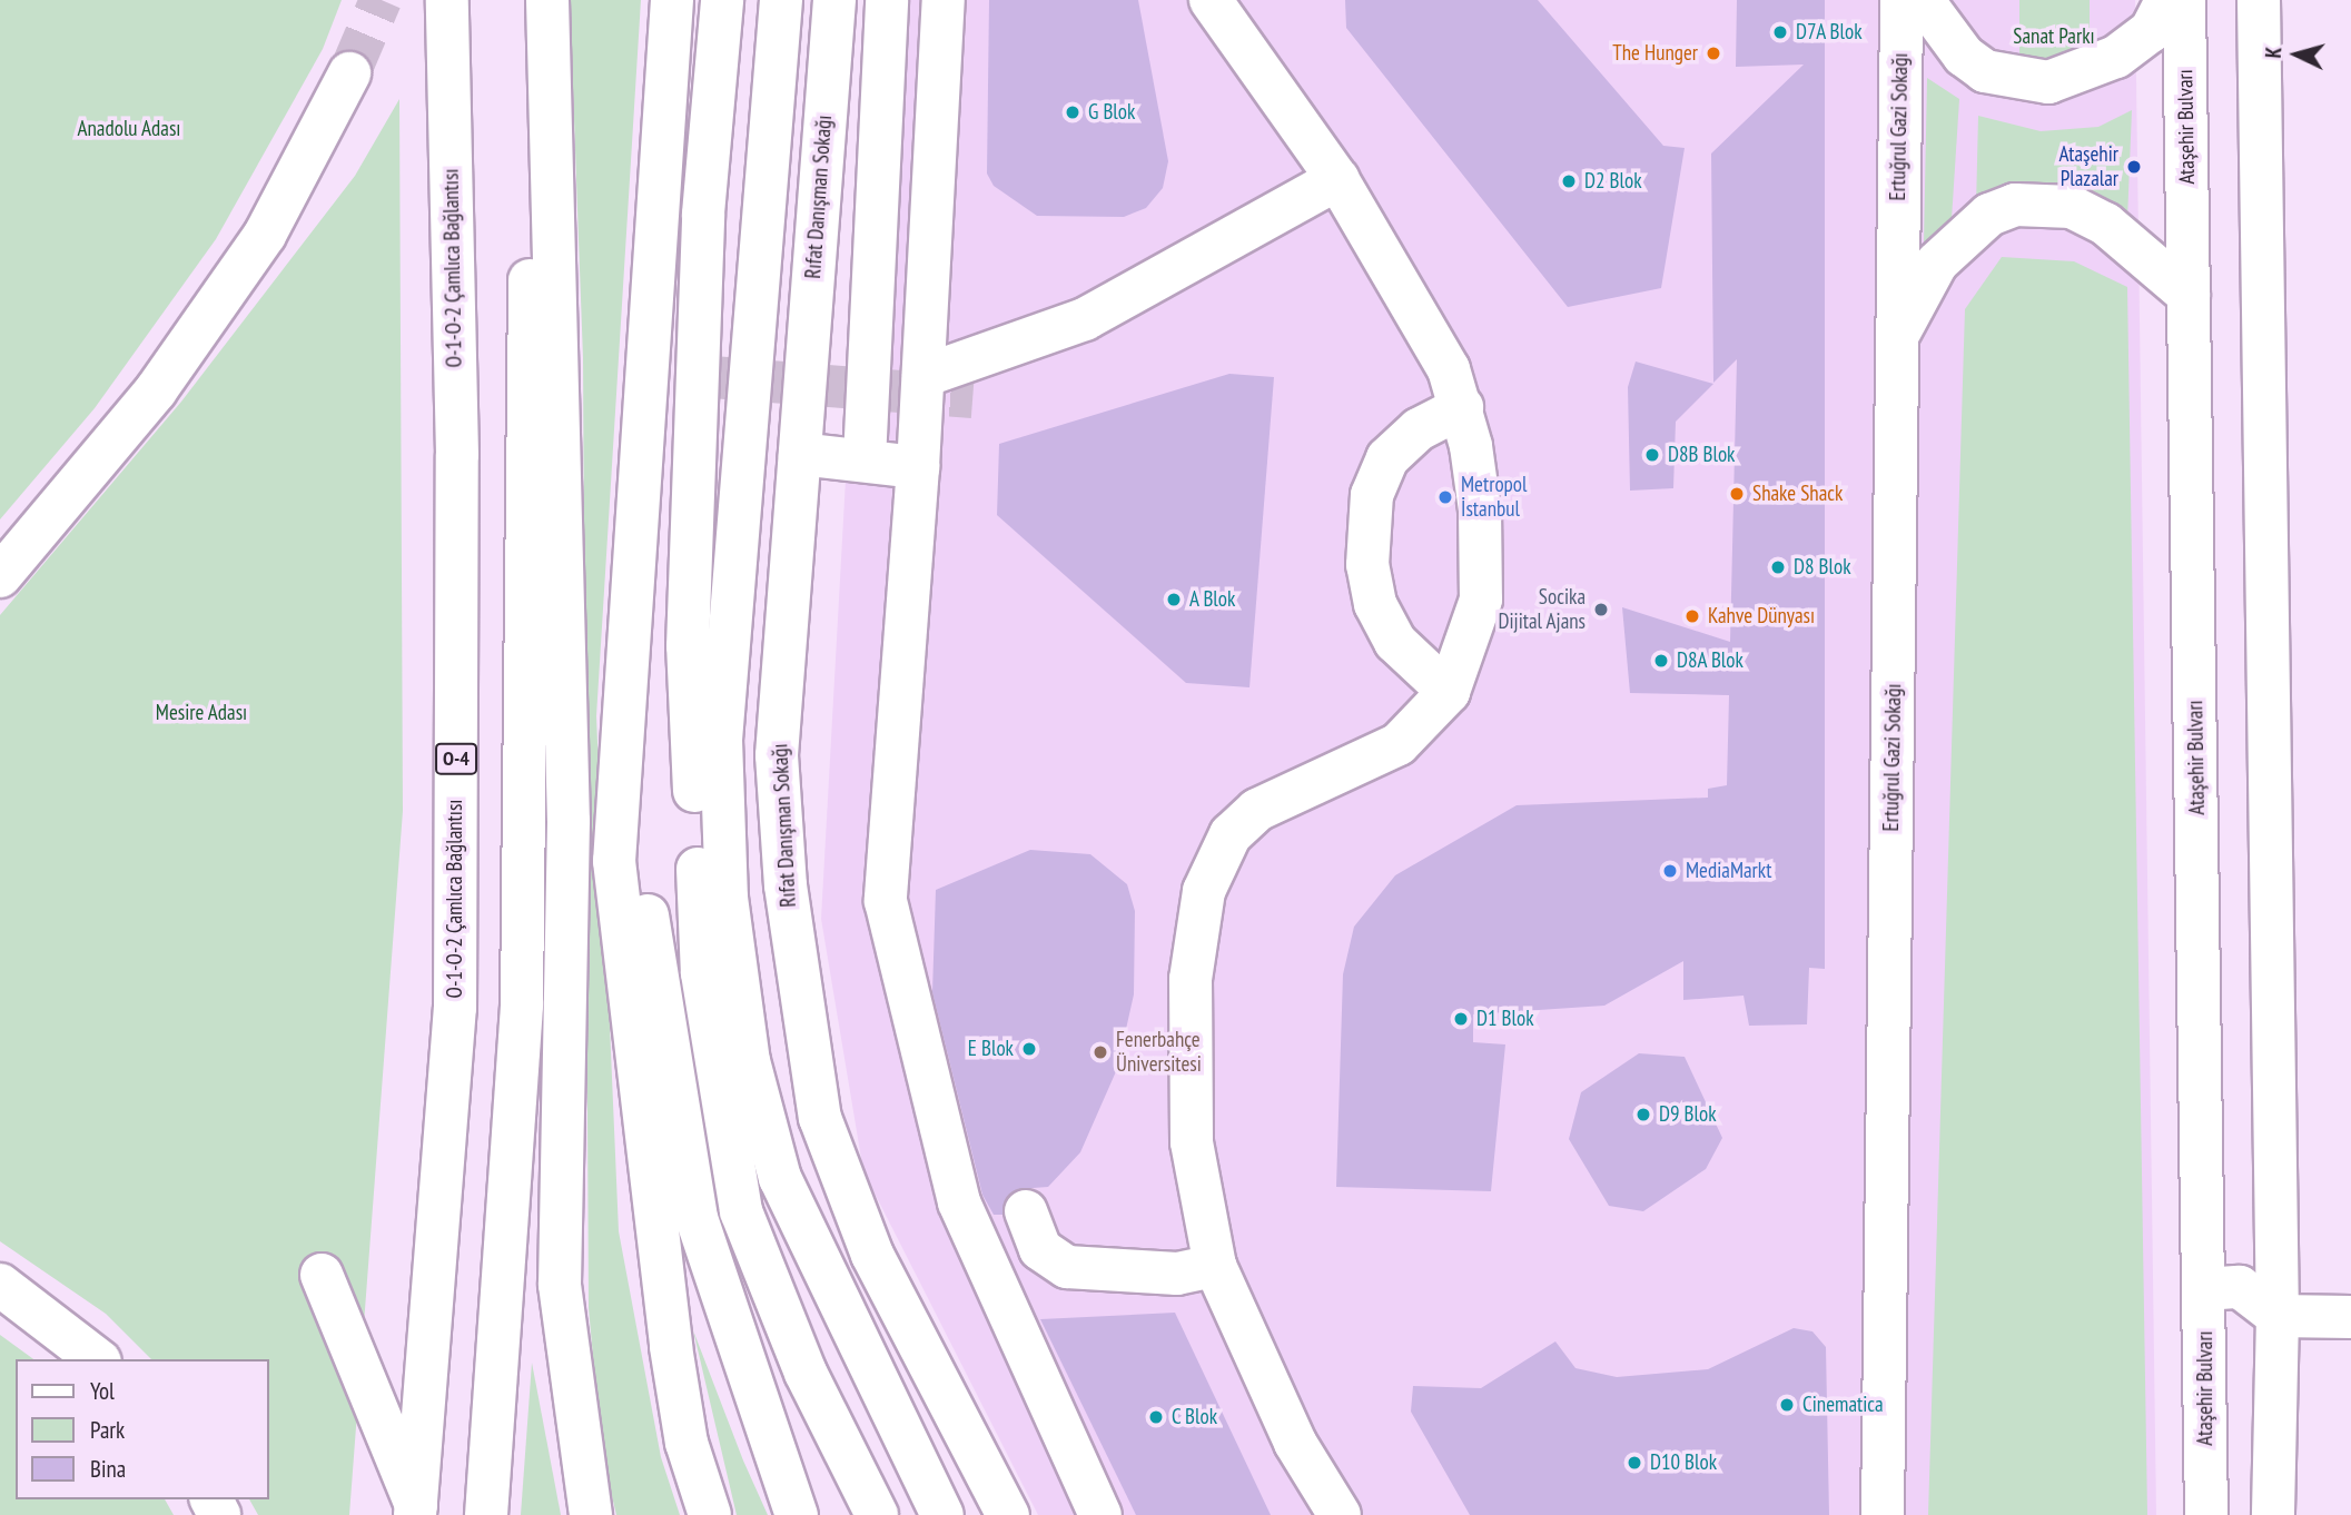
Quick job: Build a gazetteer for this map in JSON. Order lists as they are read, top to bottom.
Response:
{
  "streets": {
    "main road": [
      "Ertuğrul Gazi Sokağı",
      "Ataşehir Bulvarı",
      "Rıfat Danışman Sokağı",
      "O-1-O-2 Çamlıca Bağlantısı",
      "O-4"
    ]
  },
  "parks": ["Sanat Parkı", "Anadolu Adası", "Mesire Adası"],
  "places": [
    "D7A Blok",
    "The Hunger",
    "G Blok",
    "Ataşehir Plazalar",
    "D2 Blok",
    "D8B Blok",
    "Shake Shack",
    "Metropol İstanbul",
    "D8 Blok",
    "A Blok",
    "Socika Dijital Ajans",
    "Kahve Dünyası",
    "D8A Blok",
    "MediaMarkt",
    "D1 Blok",
    "E Blok",
    "Fenerbahçe Üniversitesi",
    "D9 Blok",
    "Cinematica",
    "C Blok",
    "D10 Blok"
  ],
  "legend": ["Yol", "Park", "Bina"],
  "north": "left"
}
